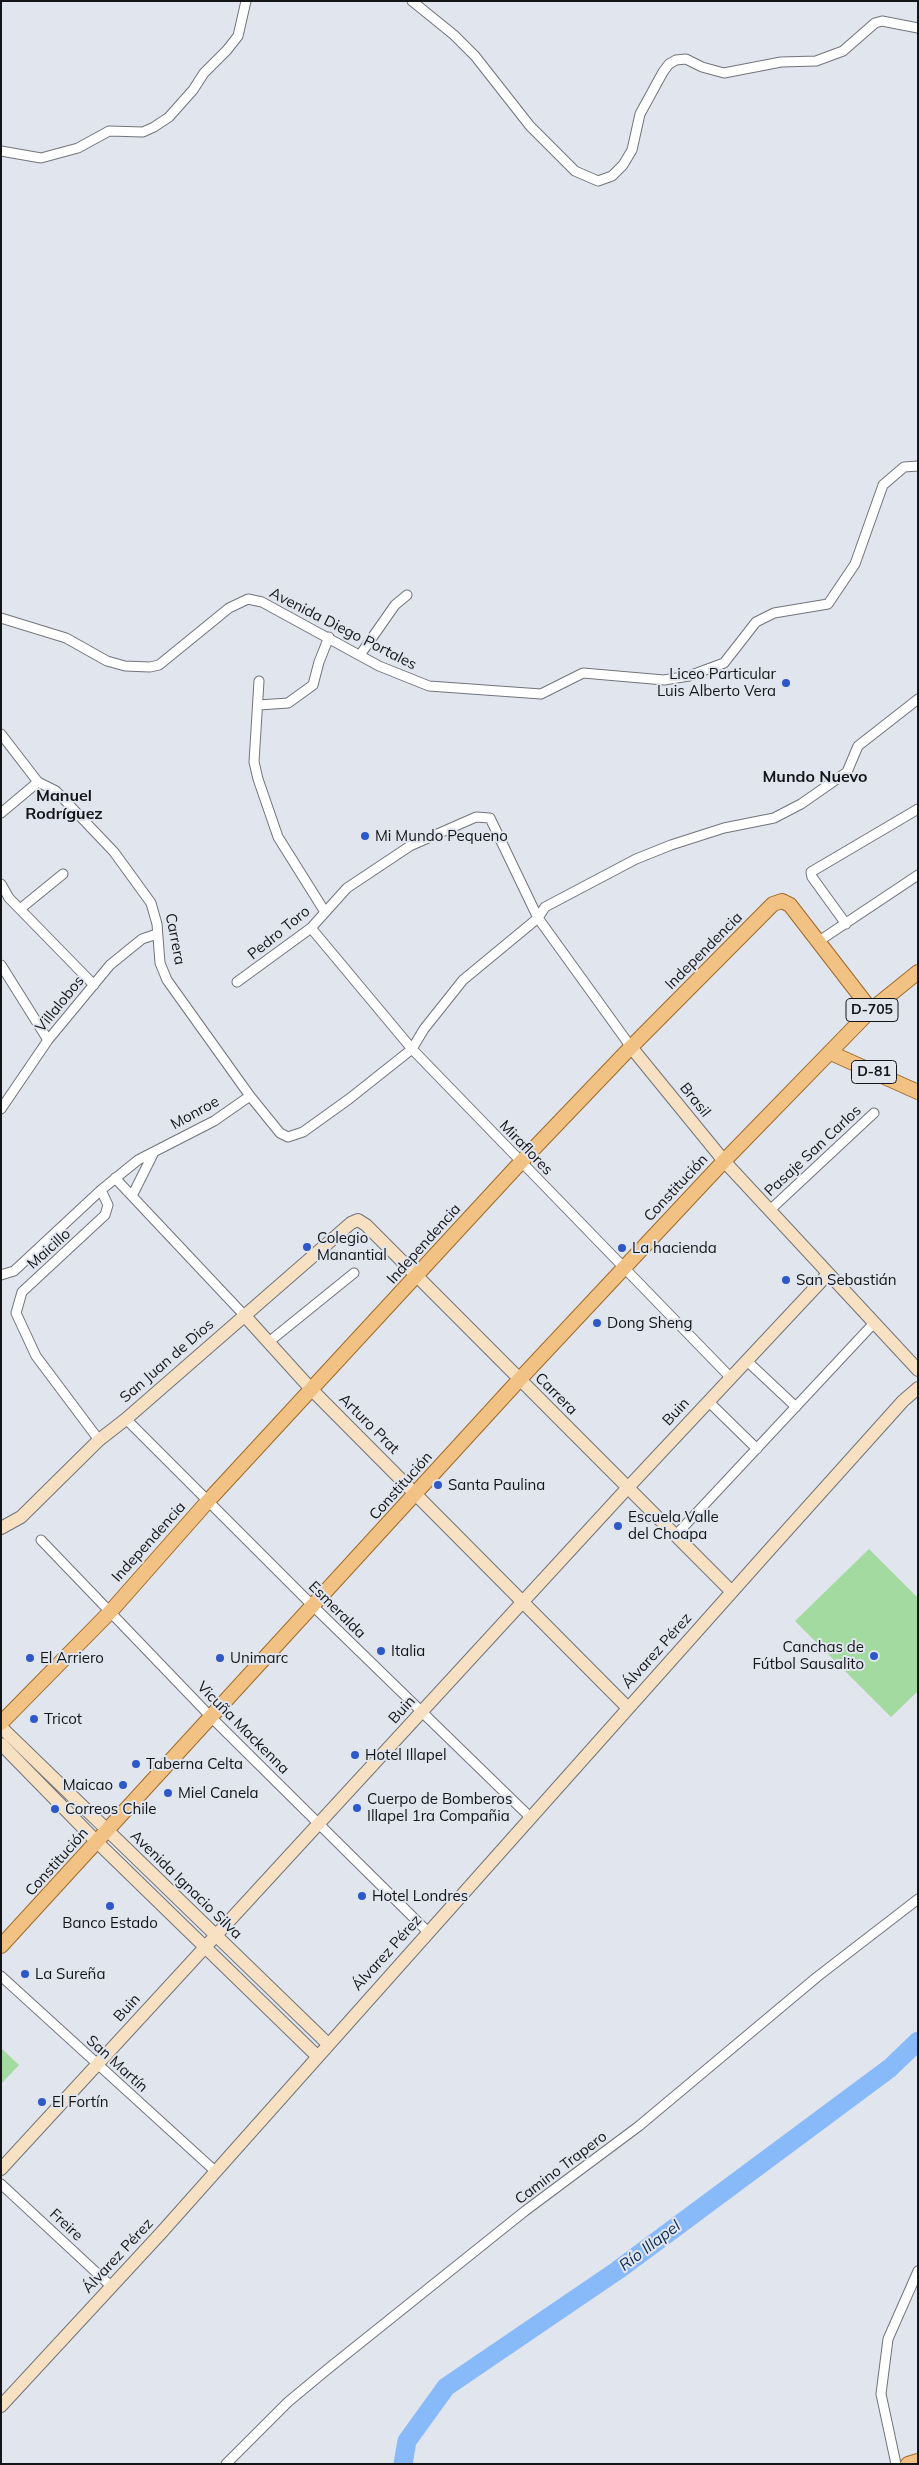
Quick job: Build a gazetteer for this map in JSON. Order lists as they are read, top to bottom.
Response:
{
  "streets": {
    "main road": [
      "Independencia",
      "D-705",
      "D-81",
      "Constitución"
    ],
    "street": [
      "Avenida Diego Portales",
      "Pedro Toro",
      "Carrera",
      "Villalobos",
      "Brasil",
      "Monroe",
      "Miraflores",
      "Pasaje San Carlos",
      "Maicillo",
      "San Juan de Dios",
      "Buin",
      "Arturo Prat",
      "Esmeralda",
      "Álvarez Pérez",
      "Vicuña Mackenna",
      "Avenida Ignacio Silva",
      "San Martín",
      "Camino Trapero",
      "Freire"
    ]
  },
  "crossings": [
    ["Pedro Toro", "Brasil"],
    ["Pedro Toro", "Miraflores"],
    ["Carrera", "Independencia"],
    ["Carrera", "Villalobos"],
    ["Carrera", "Monroe"],
    ["Carrera", "Miraflores"],
    ["Carrera", "Constitución"],
    ["Carrera", "San Juan de Dios"],
    ["Carrera", "Buin"],
    ["Carrera", "Álvarez Pérez"],
    ["Independencia", "D-705"],
    ["Independencia", "Brasil"],
    ["Independencia", "Miraflores"],
    ["Independencia", "Arturo Prat"],
    ["Independencia", "Esmeralda"],
    ["Independencia", "Vicuña Mackenna"],
    ["D-705", "D-81"],
    ["D-705", "Constitución"],
    ["D-81", "Constitución"],
    ["Brasil", "Pasaje San Carlos"],
    ["Brasil", "Constitución"],
    ["Brasil", "Buin"],
    ["Monroe", "Maicillo"],
    ["Monroe", "Arturo Prat"],
    ["Miraflores", "Constitución"],
    ["Miraflores", "Buin"],
    ["Constitución", "Arturo Prat"],
    ["Constitución", "Esmeralda"],
    ["Constitución", "Vicuña Mackenna"],
    ["Constitución", "Avenida Ignacio Silva"],
    ["Maicillo", "San Juan de Dios"],
    ["San Juan de Dios", "Arturo Prat"],
    ["San Juan de Dios", "Esmeralda"],
    ["Buin", "Arturo Prat"],
    ["Buin", "Esmeralda"],
    ["Buin", "Vicuña Mackenna"],
    ["Buin", "Avenida Ignacio Silva"],
    ["Buin", "San Martín"],
    ["Arturo Prat", "Álvarez Pérez"],
    ["Esmeralda", "Álvarez Pérez"],
    ["Álvarez Pérez", "Vicuña Mackenna"],
    ["Álvarez Pérez", "Avenida Ignacio Silva"],
    ["Álvarez Pérez", "San Martín"],
    ["Álvarez Pérez", "Freire"]
  ],
  "districts": ["Mundo Nuevo", "Manuel Rodríguez"],
  "water": ["Río Illapel"],
  "places": [
    "Liceo Particular Luis Alberto Vera",
    "Mi Mundo Pequeno",
    "Colegio Manantial",
    "La hacienda",
    "San Sebastián",
    "Dong Sheng",
    "Santa Paulina",
    "Escuela Valle del Choapa",
    "Italia",
    "Canchas de Fútbol Sausalito",
    "El Arriero",
    "Unimarc",
    "Tricot",
    "Hotel Illapel",
    "Taberna Celta",
    "Maicao",
    "Miel Canela",
    "Cuerpo de Bomberos Illapel 1ra Compañia",
    "Correos Chile",
    "Hotel Londres",
    "Banco Estado",
    "La Sureña",
    "El Fortín"
  ]
}
